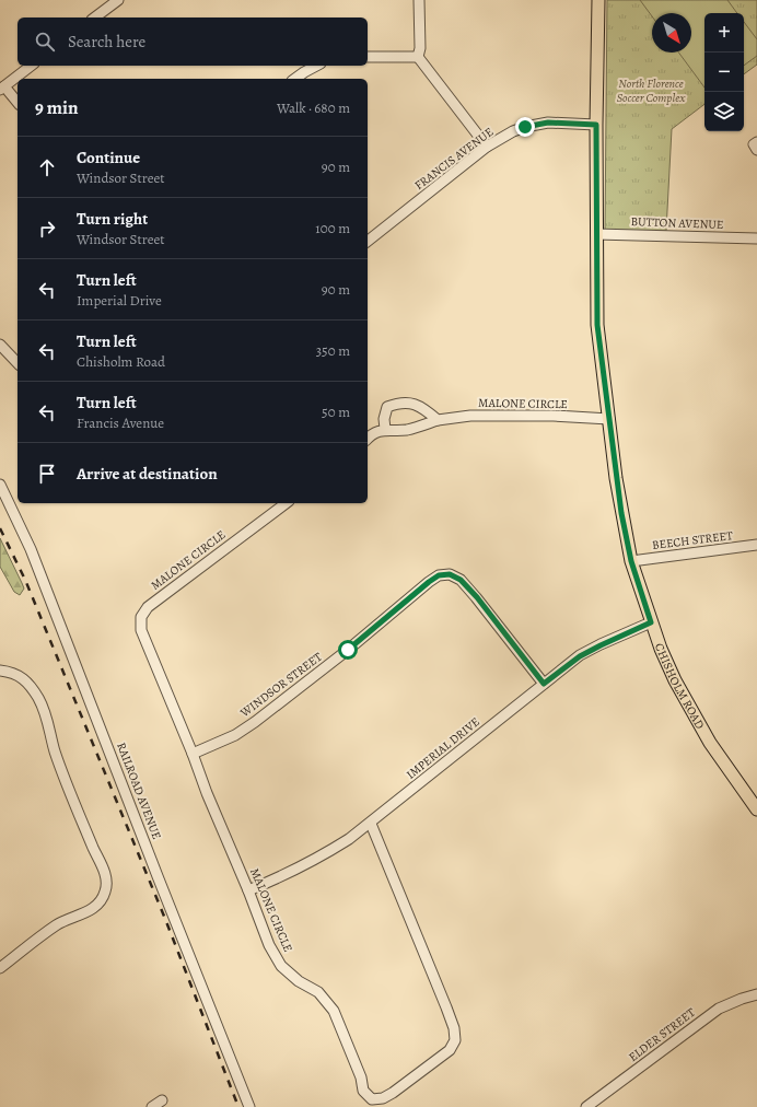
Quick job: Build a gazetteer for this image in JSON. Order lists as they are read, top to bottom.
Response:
{
  "streets": {
    "main road": ["CHISHOLM ROAD"],
    "street": [
      "FRANCIS AVENUE",
      "BUTTON AVENUE",
      "MALONE CIRCLE",
      "BEECH STREET",
      "WINDSOR STREET",
      "IMPERIAL DRIVE",
      "RAILROAD AVENUE",
      "ELDER STREET"
    ]
  },
  "crossings": [
    ["FRANCIS AVENUE", "CHISHOLM ROAD"],
    ["BUTTON AVENUE", "CHISHOLM ROAD"],
    ["MALONE CIRCLE", "WINDSOR STREET"],
    ["MALONE CIRCLE", "CHISHOLM ROAD"],
    ["MALONE CIRCLE", "IMPERIAL DRIVE"],
    ["BEECH STREET", "CHISHOLM ROAD"],
    ["WINDSOR STREET", "IMPERIAL DRIVE"],
    ["CHISHOLM ROAD", "IMPERIAL DRIVE"]
  ],
  "parks": ["North Florence Soccer Complex"],
  "north": "bottom right",
  "page": {
    "map_buttons": ["+", "−"],
    "search": "Search here",
    "heading": ["9 min", "Walk · 680 m"],
    "list": [
      ["Continue", "Windsor Street", "90 m"],
      ["Turn right", "Windsor Street", "100 m"],
      ["Turn left", "Imperial Drive", "90 m"],
      ["Turn left", "Chisholm Road", "350 m"],
      ["Turn left", "Francis Avenue", "50 m"],
      "Arrive at destination"
    ]
  }
}
